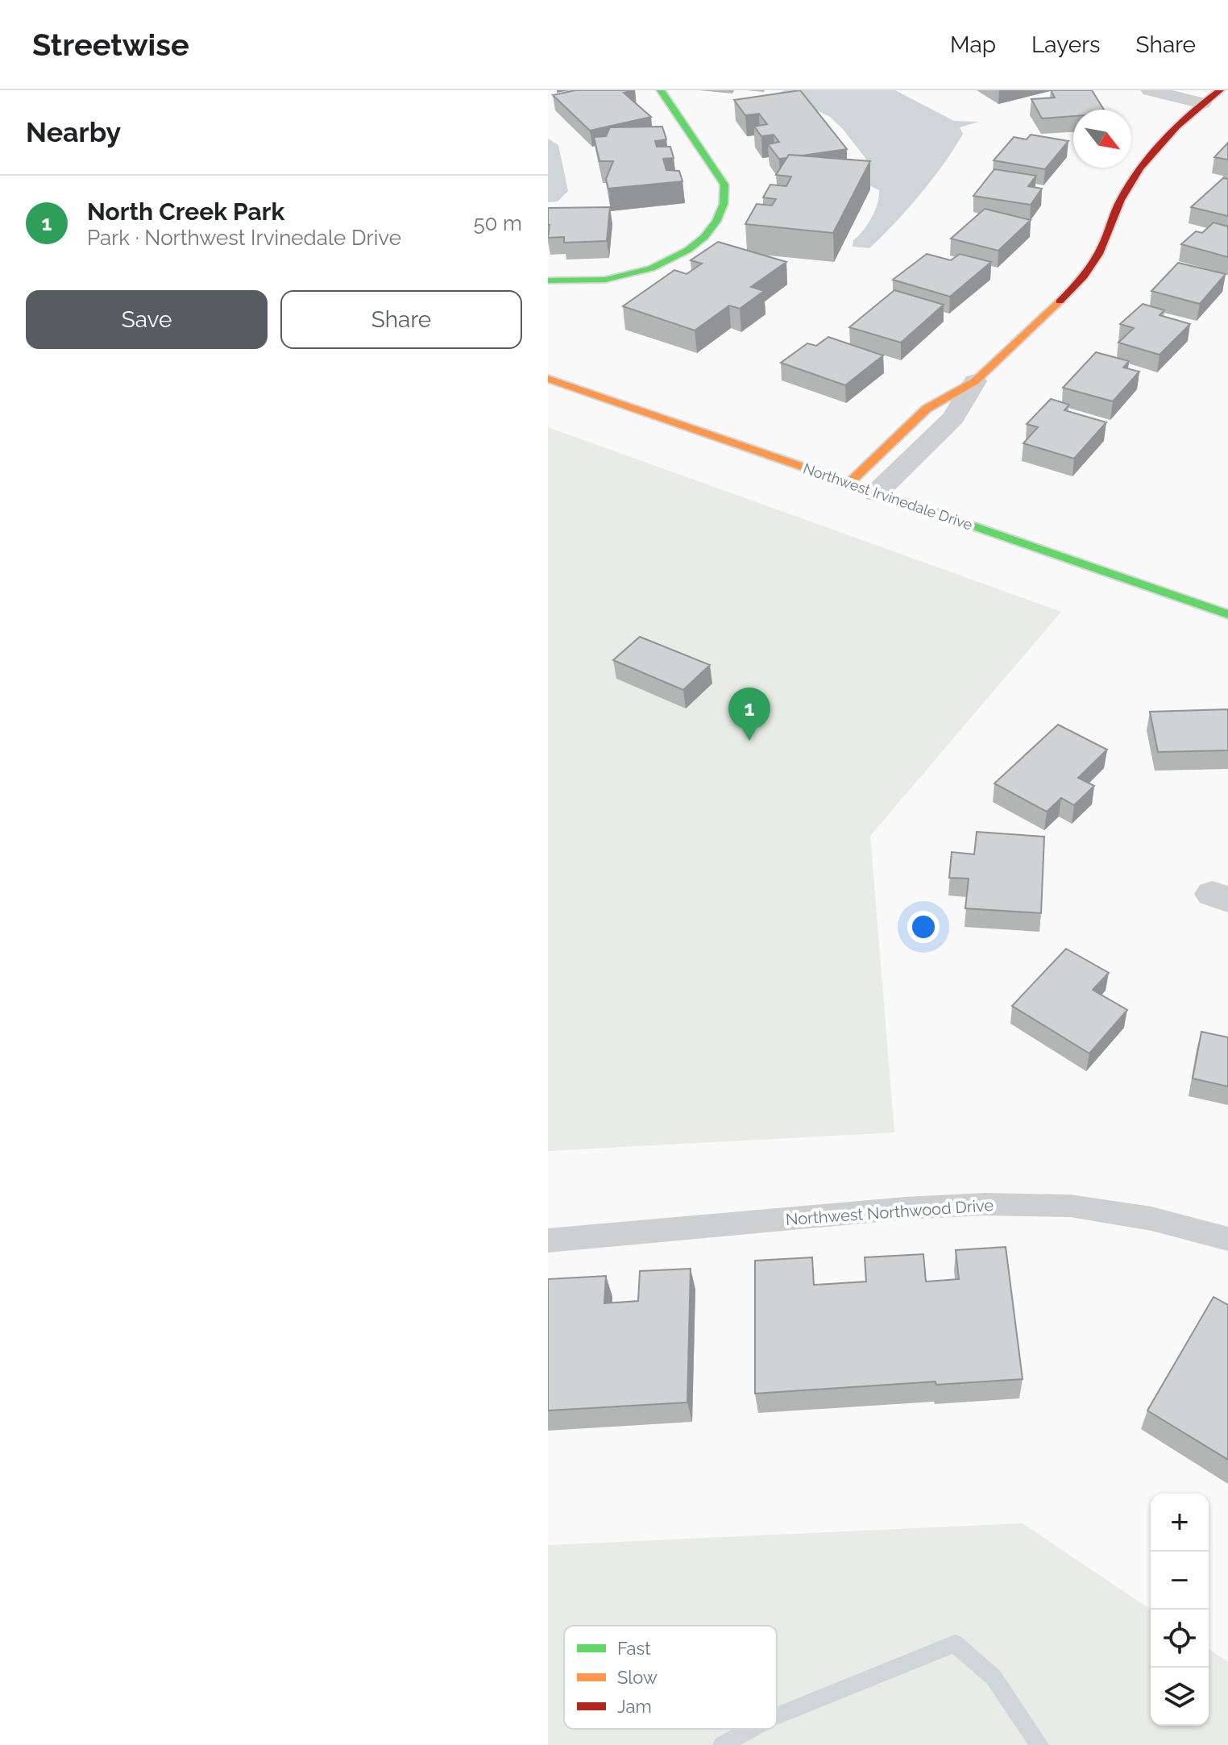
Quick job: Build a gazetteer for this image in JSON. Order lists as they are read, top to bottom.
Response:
{
  "streets": {
    "street": ["Northwest Irvinedale Drive"],
    "lane": ["Northwest Northwood Drive"]
  },
  "legend": ["Fast", "Slow", "Jam"],
  "north": "bottom right",
  "page": {
    "header": "Streetwise",
    "nav": ["Map", "Layers", "Share"],
    "heading": "Nearby",
    "list": [
      {
        "mark": "1",
        "name": "North Creek Park",
        "note": "Park · Northwest Irvinedale Drive",
        "value": "50 m"
      }
    ],
    "buttons": ["Save", "Share"],
    "pins": "1",
    "map_buttons": ["+", "−"]
  }
}
